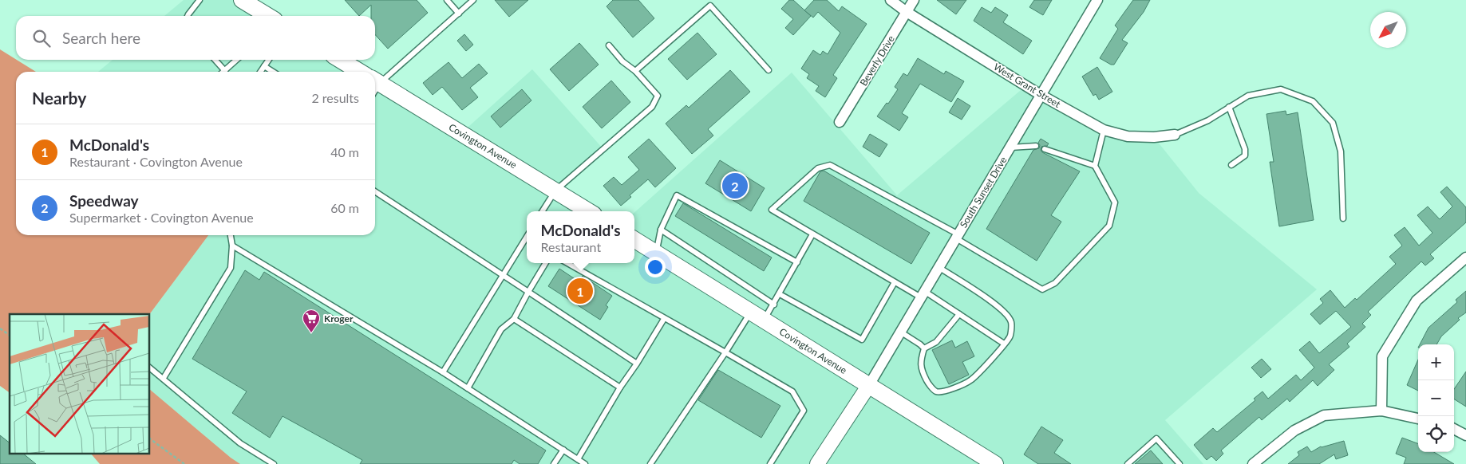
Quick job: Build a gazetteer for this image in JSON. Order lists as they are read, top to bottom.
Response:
{
  "streets": {
    "main road": ["Covington Avenue"],
    "street": ["Beverly Drive", "West Grant Street", "South Sunset Drive"]
  },
  "crossings": [
    ["Beverly Drive", "West Grant Street"],
    ["West Grant Street", "South Sunset Drive"],
    ["Covington Avenue", "South Sunset Drive"]
  ],
  "places": {
    "supermarket": ["Kroger"]
  },
  "north": "bottom left",
  "page": {
    "search": "Search here",
    "heading": ["Nearby", "2 results"],
    "list": [
      {
        "mark": "1",
        "name": "McDonald's",
        "note": "Restaurant · Covington Avenue",
        "value": "40 m"
      },
      {
        "mark": "2",
        "name": "Speedway",
        "note": "Supermarket · Covington Avenue",
        "value": "60 m"
      }
    ],
    "pins": ["2", "1"],
    "popup": ["McDonald's", "Restaurant"],
    "map_buttons": ["+", "−"]
  }
}
